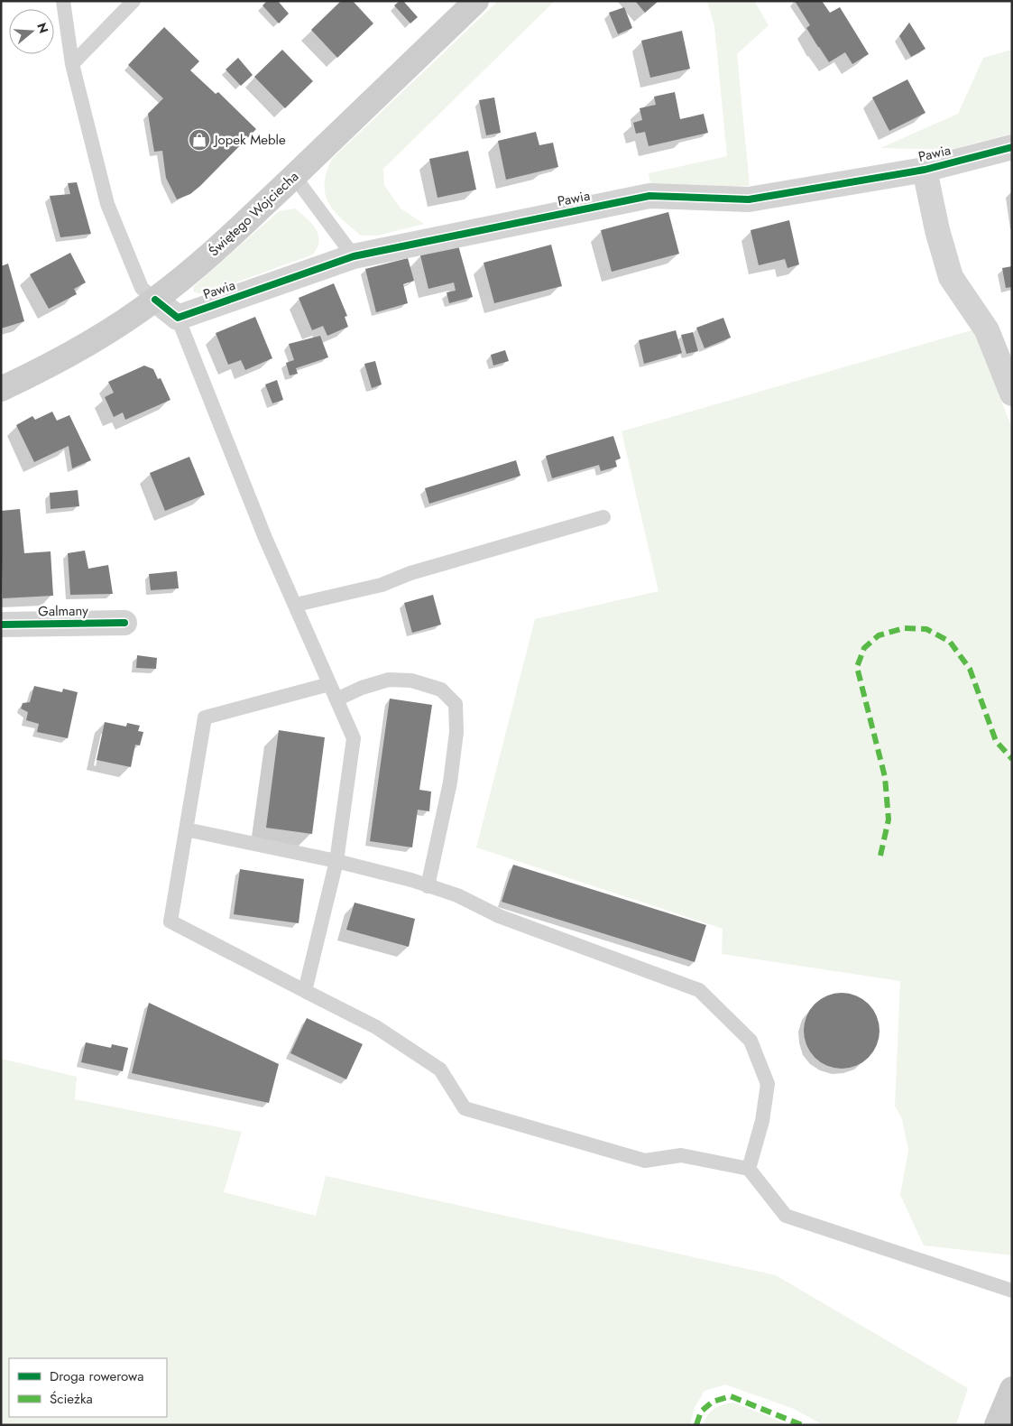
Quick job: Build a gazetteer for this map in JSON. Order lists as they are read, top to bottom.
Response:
{
  "streets": {
    "street": ["Pawia", "Świętego Wojciecha", "Galmany"]
  },
  "places": {
    "shop": ["Jopek Meble"]
  },
  "legend": ["Droga rowerowa", "Ścieżka"],
  "north": "right"
}
